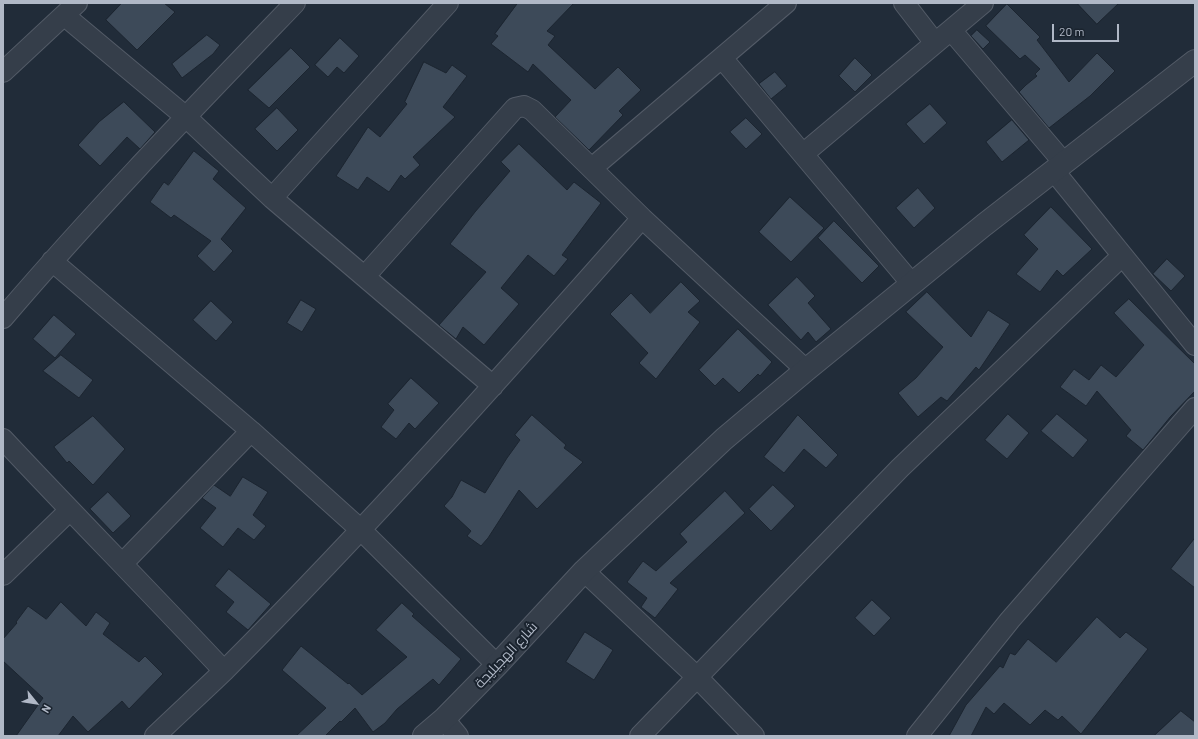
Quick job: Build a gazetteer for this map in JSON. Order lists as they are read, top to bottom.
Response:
{
  "streets": {
    "street": ["شارع الهجيليجة"]
  },
  "scale_bar": "20 m",
  "north": "bottom right"
}
